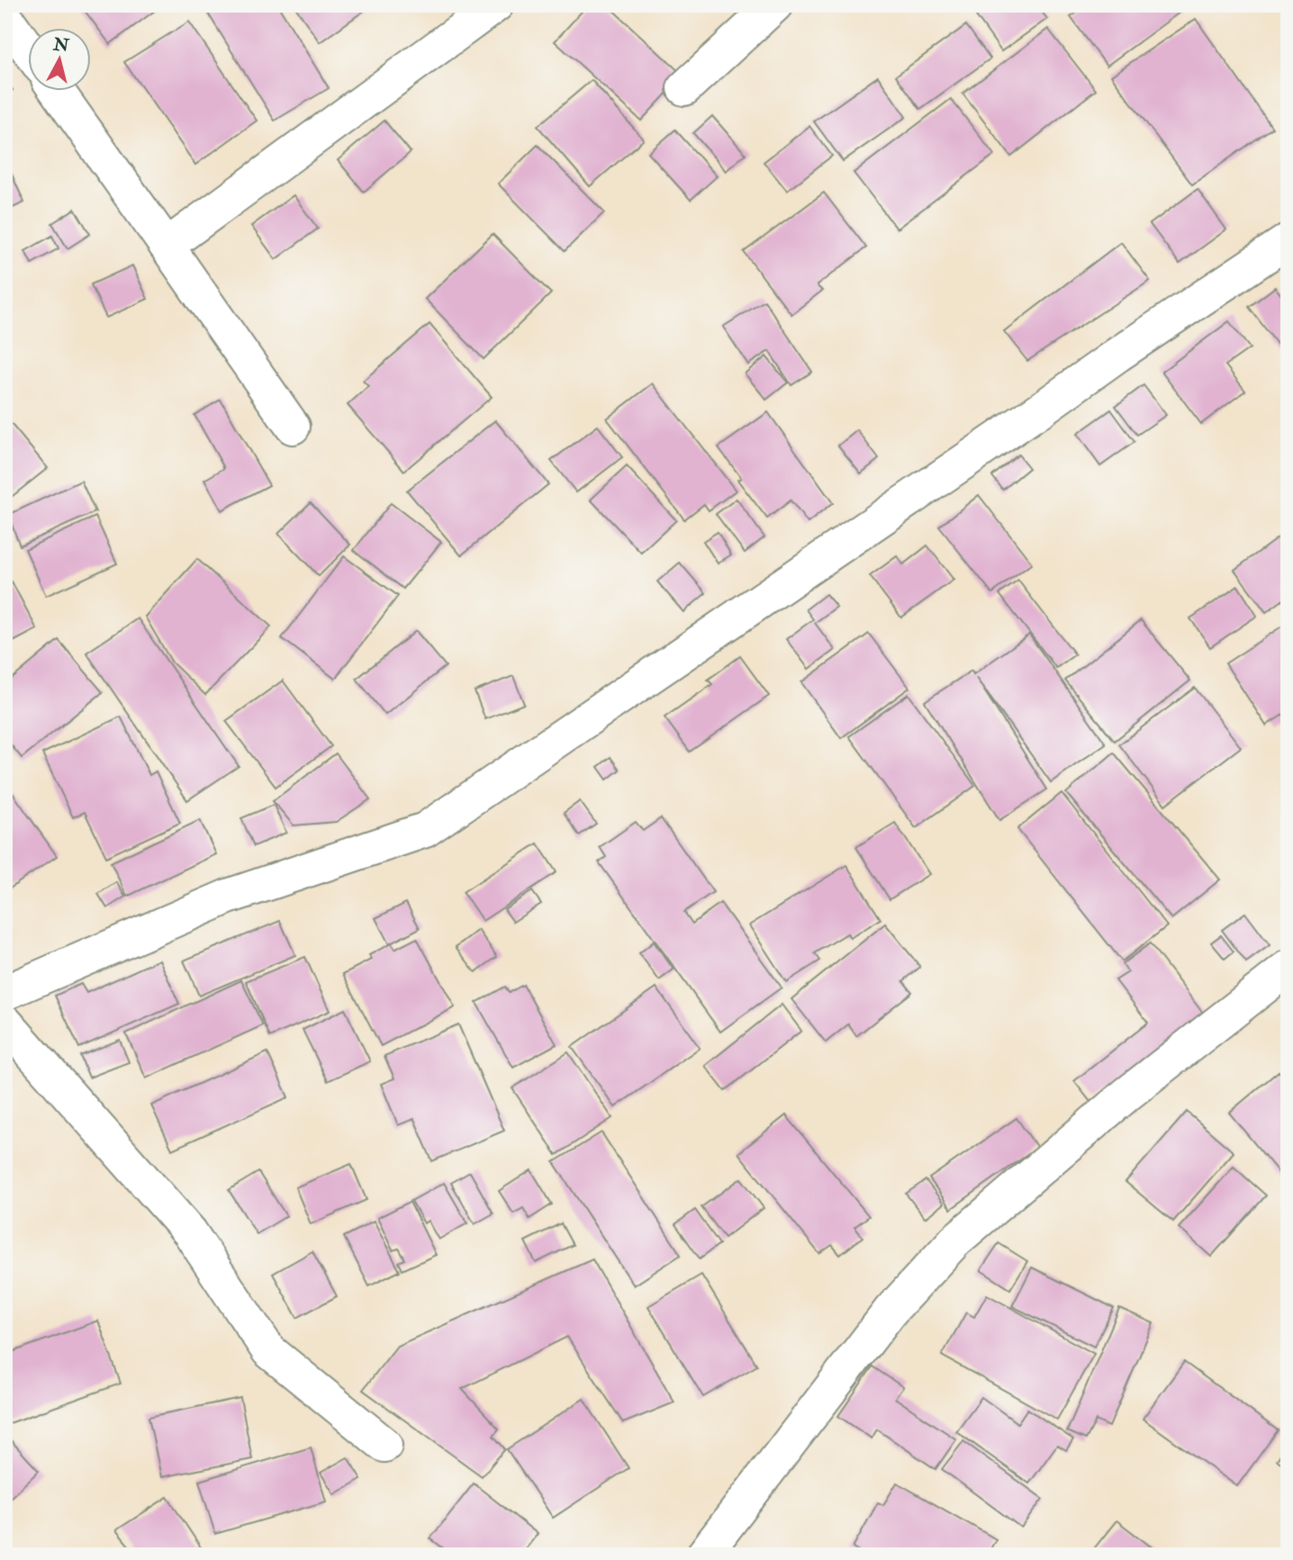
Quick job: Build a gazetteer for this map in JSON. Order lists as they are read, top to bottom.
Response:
{
  "north": "top"
}
